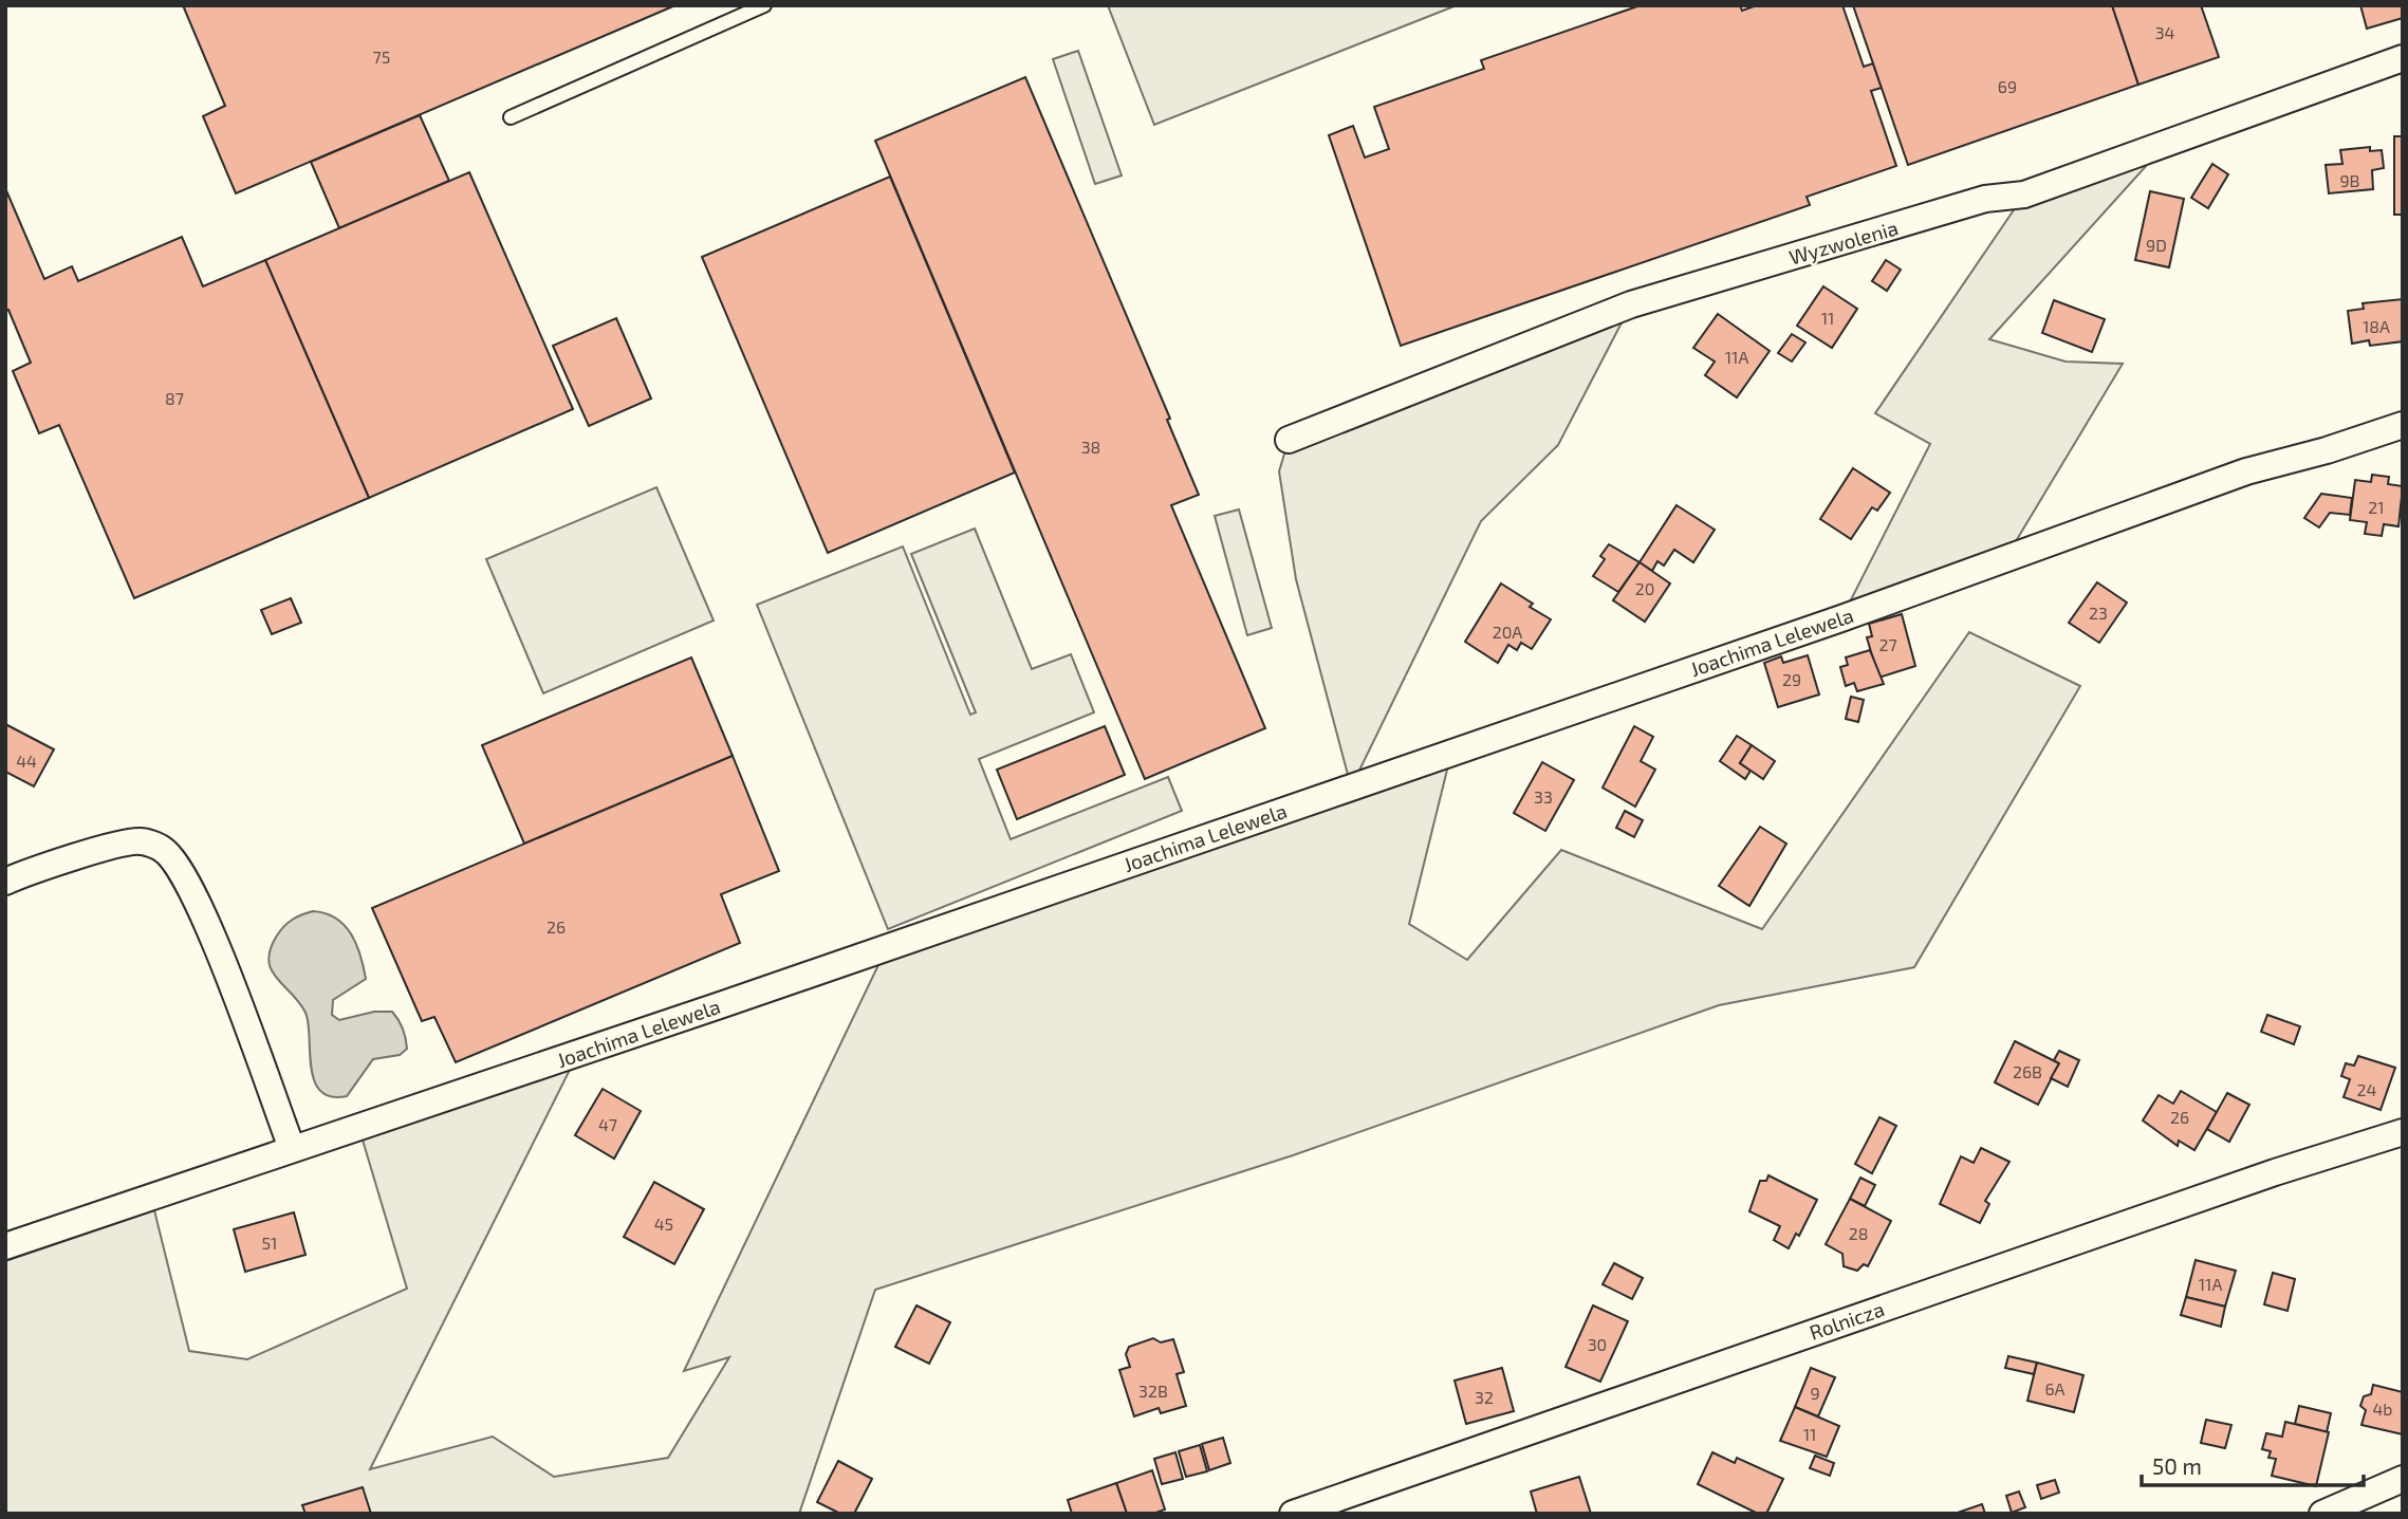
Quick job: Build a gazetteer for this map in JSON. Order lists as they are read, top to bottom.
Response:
{
  "streets": {
    "street": ["Wyzwolenia", "Joachima Lelewela", "Rolnicza"]
  },
  "house_numbers": [
    "34",
    "75",
    "69",
    "9B",
    "9D",
    "11",
    "18A",
    "11A",
    "87",
    "38",
    "21",
    "20",
    "23",
    "20A",
    "27",
    "29",
    "44",
    "33",
    "26",
    "26B",
    "24",
    "26",
    "47",
    "45",
    "28",
    "51",
    "11A",
    "30",
    "6A",
    "32B",
    "9",
    "32",
    "4b",
    "11"
  ],
  "scale_bar": "50 m"
}
